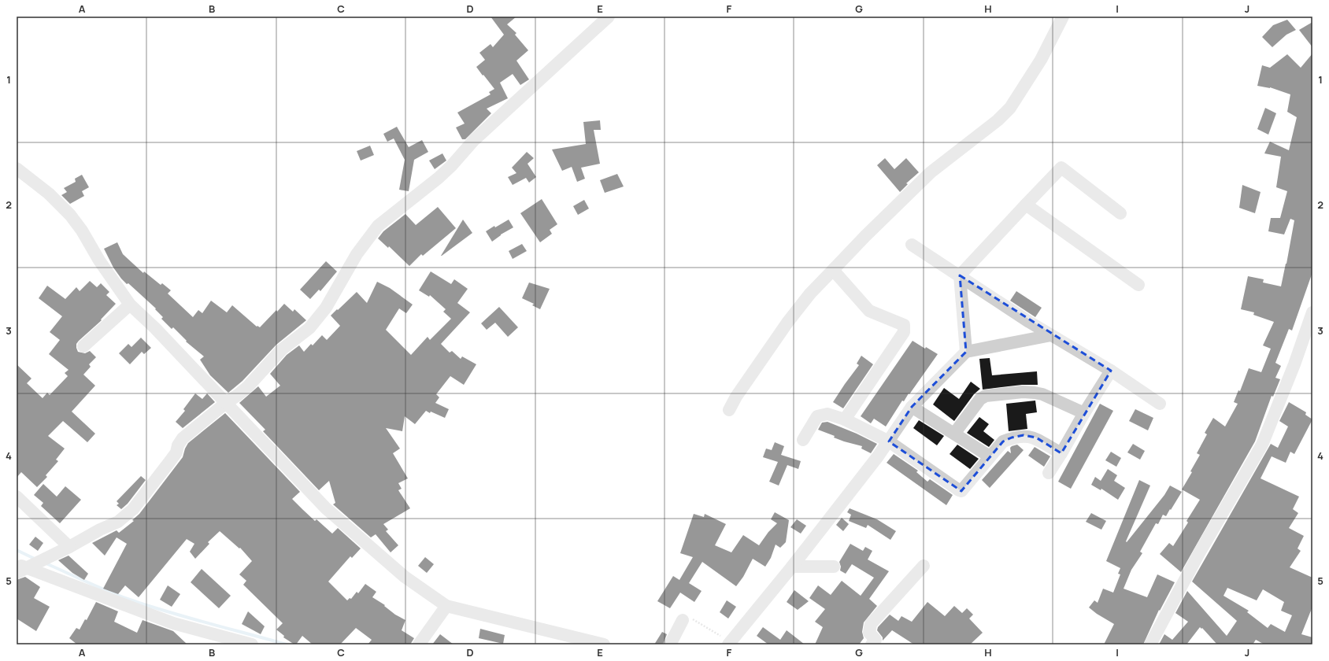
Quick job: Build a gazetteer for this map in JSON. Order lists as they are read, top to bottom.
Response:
{
  "grid": {
    "columns": [
      "A",
      "B",
      "C",
      "D",
      "E",
      "F",
      "G",
      "H",
      "I",
      "J"
    ],
    "rows": [
      "1",
      "2",
      "3",
      "4",
      "5"
    ]
  }
}
